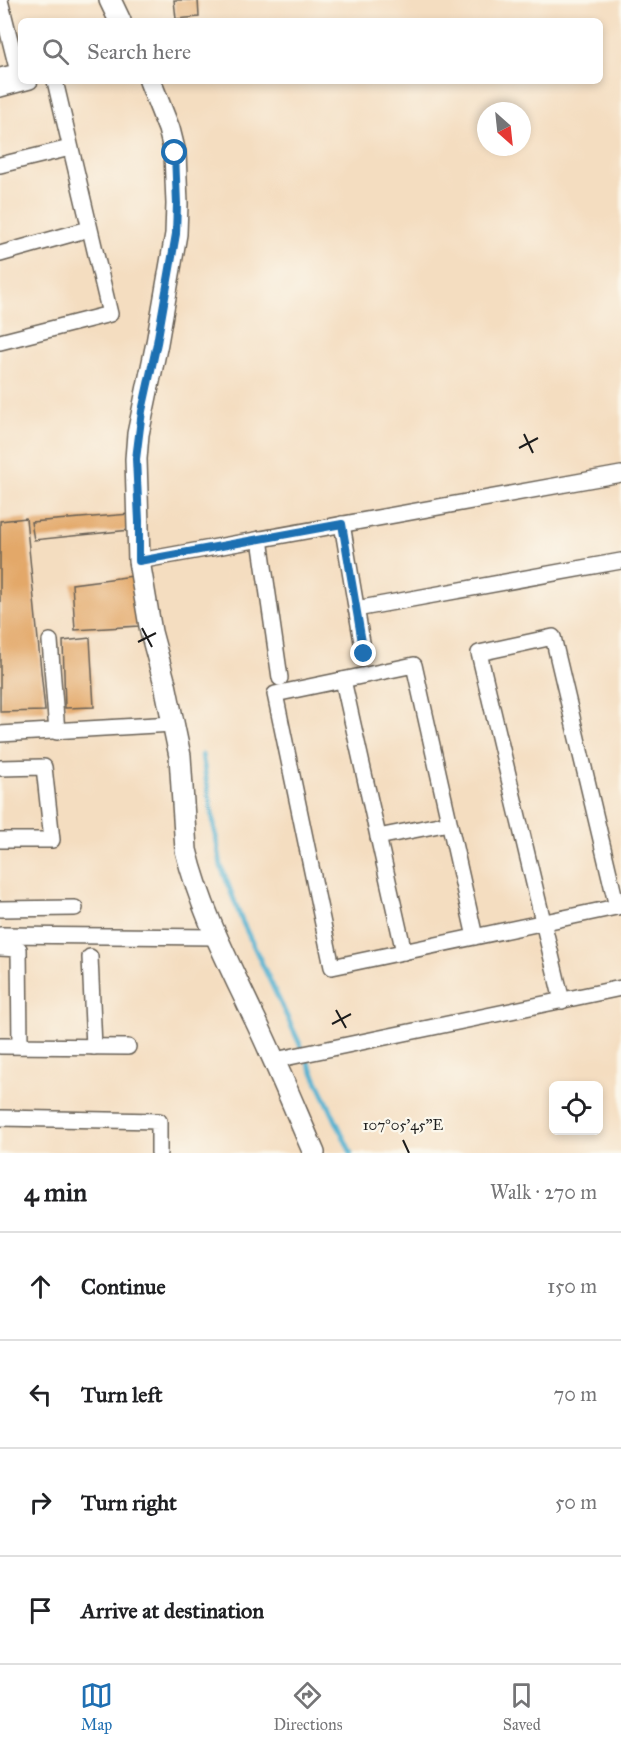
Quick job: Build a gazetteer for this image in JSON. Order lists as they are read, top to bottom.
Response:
{
  "north": "bottom right",
  "page": {
    "search": "Search here",
    "heading": ["4 min", "Walk · 270 m"],
    "list": [
      ["Continue", "150 m"],
      ["Turn left", "70 m"],
      ["Turn right", "50 m"],
      "Arrive at destination"
    ],
    "nav": ["Map", "Directions", "Saved"]
  },
  "coordinates": ["107°05'45\"E"]
}
